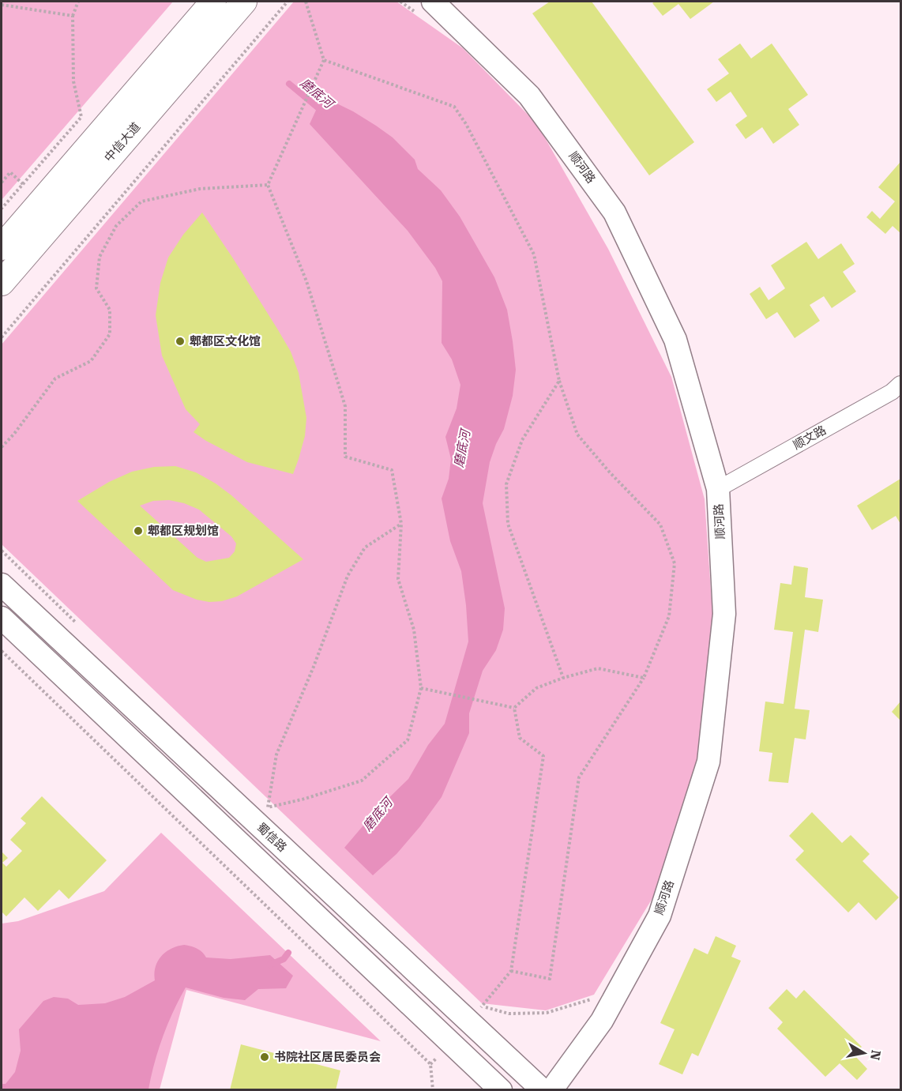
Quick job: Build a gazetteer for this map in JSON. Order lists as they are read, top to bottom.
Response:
{
  "streets": {
    "main road": ["中信大道", "顺河路", "蜀信路"],
    "street": ["顺文路"]
  },
  "crossings": [
    ["顺河路", "顺文路"]
  ],
  "water": ["磨底河"],
  "places": ["郫都区文化馆", "郫都区规划馆", "书院社区居民委员会"],
  "north": "right"
}
